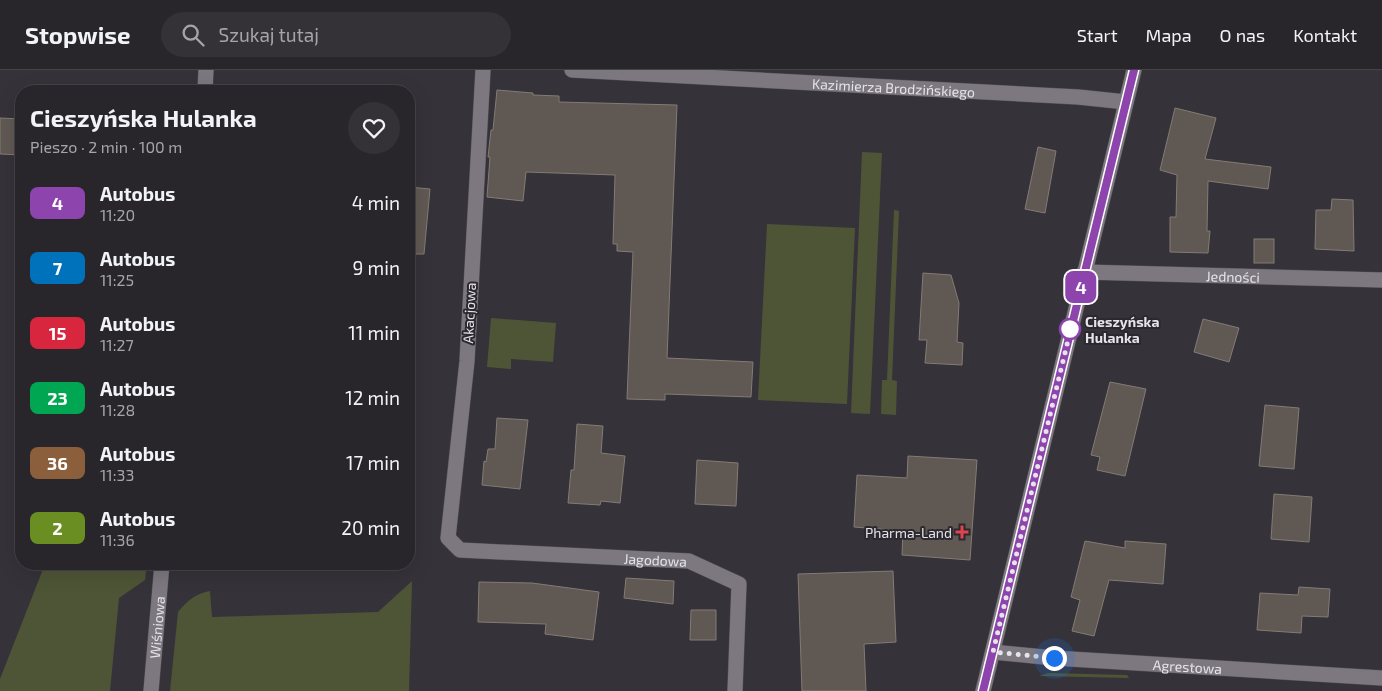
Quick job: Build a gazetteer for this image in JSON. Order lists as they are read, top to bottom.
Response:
{
  "streets": {
    "street": [
      "Kazimierza Brodzińskiego",
      "Jedności",
      "Akacjowa",
      "Jagodowa",
      "Wiśniowa",
      "Agrestowa"
    ]
  },
  "crossings": [
    ["Akacjowa", "Jagodowa"]
  ],
  "places": {
    "other": ["Cieszyńska Hulanka"],
    "health": ["Pharma-Land"]
  },
  "lines": ["bus line 4"],
  "page": {
    "header": "Stopwise",
    "search": "Szukaj tutaj",
    "nav": [
      "Start",
      "Mapa",
      "O nas",
      "Kontakt"
    ],
    "on_map": "4",
    "heading": ["Cieszyńska Hulanka", "Pieszo · 2 min · 100 m"],
    "list": [
      {
        "mark": "4",
        "name": "Autobus",
        "note": "11:20",
        "value": "4 min"
      },
      {
        "mark": "7",
        "name": "Autobus",
        "note": "11:25",
        "value": "9 min"
      },
      {
        "mark": "15",
        "name": "Autobus",
        "note": "11:27",
        "value": "11 min"
      },
      {
        "mark": "23",
        "name": "Autobus",
        "note": "11:28",
        "value": "12 min"
      },
      {
        "mark": "36",
        "name": "Autobus",
        "note": "11:33",
        "value": "17 min"
      },
      {
        "mark": "2",
        "name": "Autobus",
        "note": "11:36",
        "value": "20 min"
      }
    ]
  }
}
